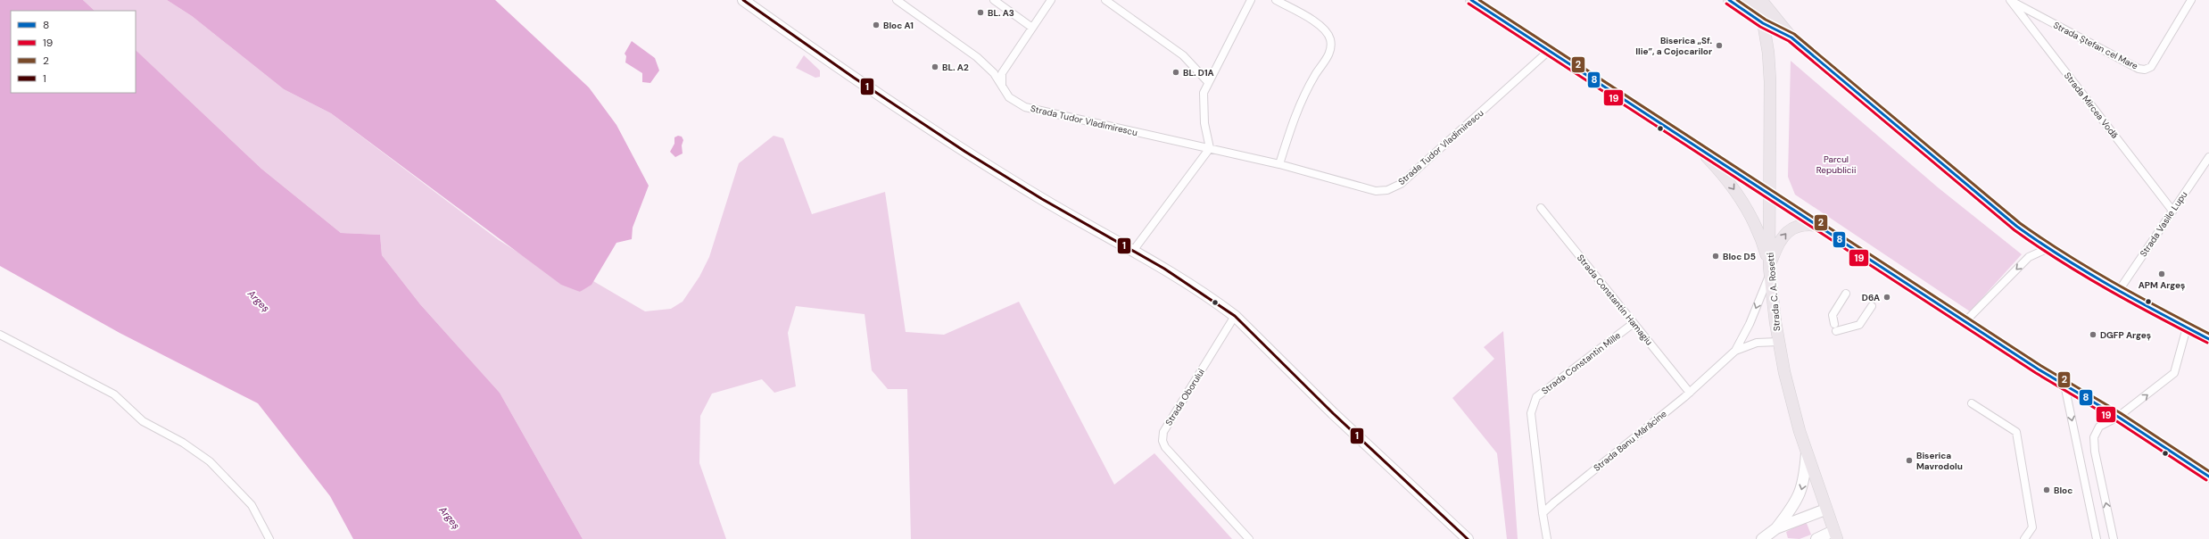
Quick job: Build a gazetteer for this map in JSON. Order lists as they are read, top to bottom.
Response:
{
  "streets": {
    "main road": ["Strada C. A. Rosetti"],
    "street": [
      "Strada Ștefan cel Mare",
      "Strada Mircea Vodă",
      "Strada Tudor Vladimirescu",
      "Strada Vasile Lupu",
      "Strada Constantin Hamagiu",
      "Strada Constantin Mille",
      "Strada Oborului",
      "Strada Banu Mărăcine"
    ]
  },
  "crossings": [
    ["Strada Ștefan cel Mare", "Strada Mircea Vodă"],
    ["Strada Mircea Vodă", "Strada Vasile Lupu"],
    ["Strada C. A. Rosetti", "Strada Banu Mărăcine"],
    ["Strada Constantin Hamagiu", "Strada Constantin Mille"],
    ["Strada Constantin Hamagiu", "Strada Banu Mărăcine"],
    ["Strada Constantin Mille", "Strada Banu Mărăcine"]
  ],
  "water": ["Argeș"],
  "parks": ["Parcul Republicii"],
  "places": [
    "BL. A3",
    "Bloc A1",
    "Biserica „Sf. Ilie”, a Cojocarilor",
    "BL. A2",
    "BL. D1A",
    "Bloc D5",
    "APM Argeș",
    "D6A",
    "DGFP Argeș",
    "Biserica Mavrodolu",
    "Bloc"
  ],
  "lines": [
    "transit line 8",
    "transit line 2",
    "transit line 1",
    "transit line 19"
  ],
  "legend": [
    "8",
    "19",
    "2",
    "1"
  ]
}
